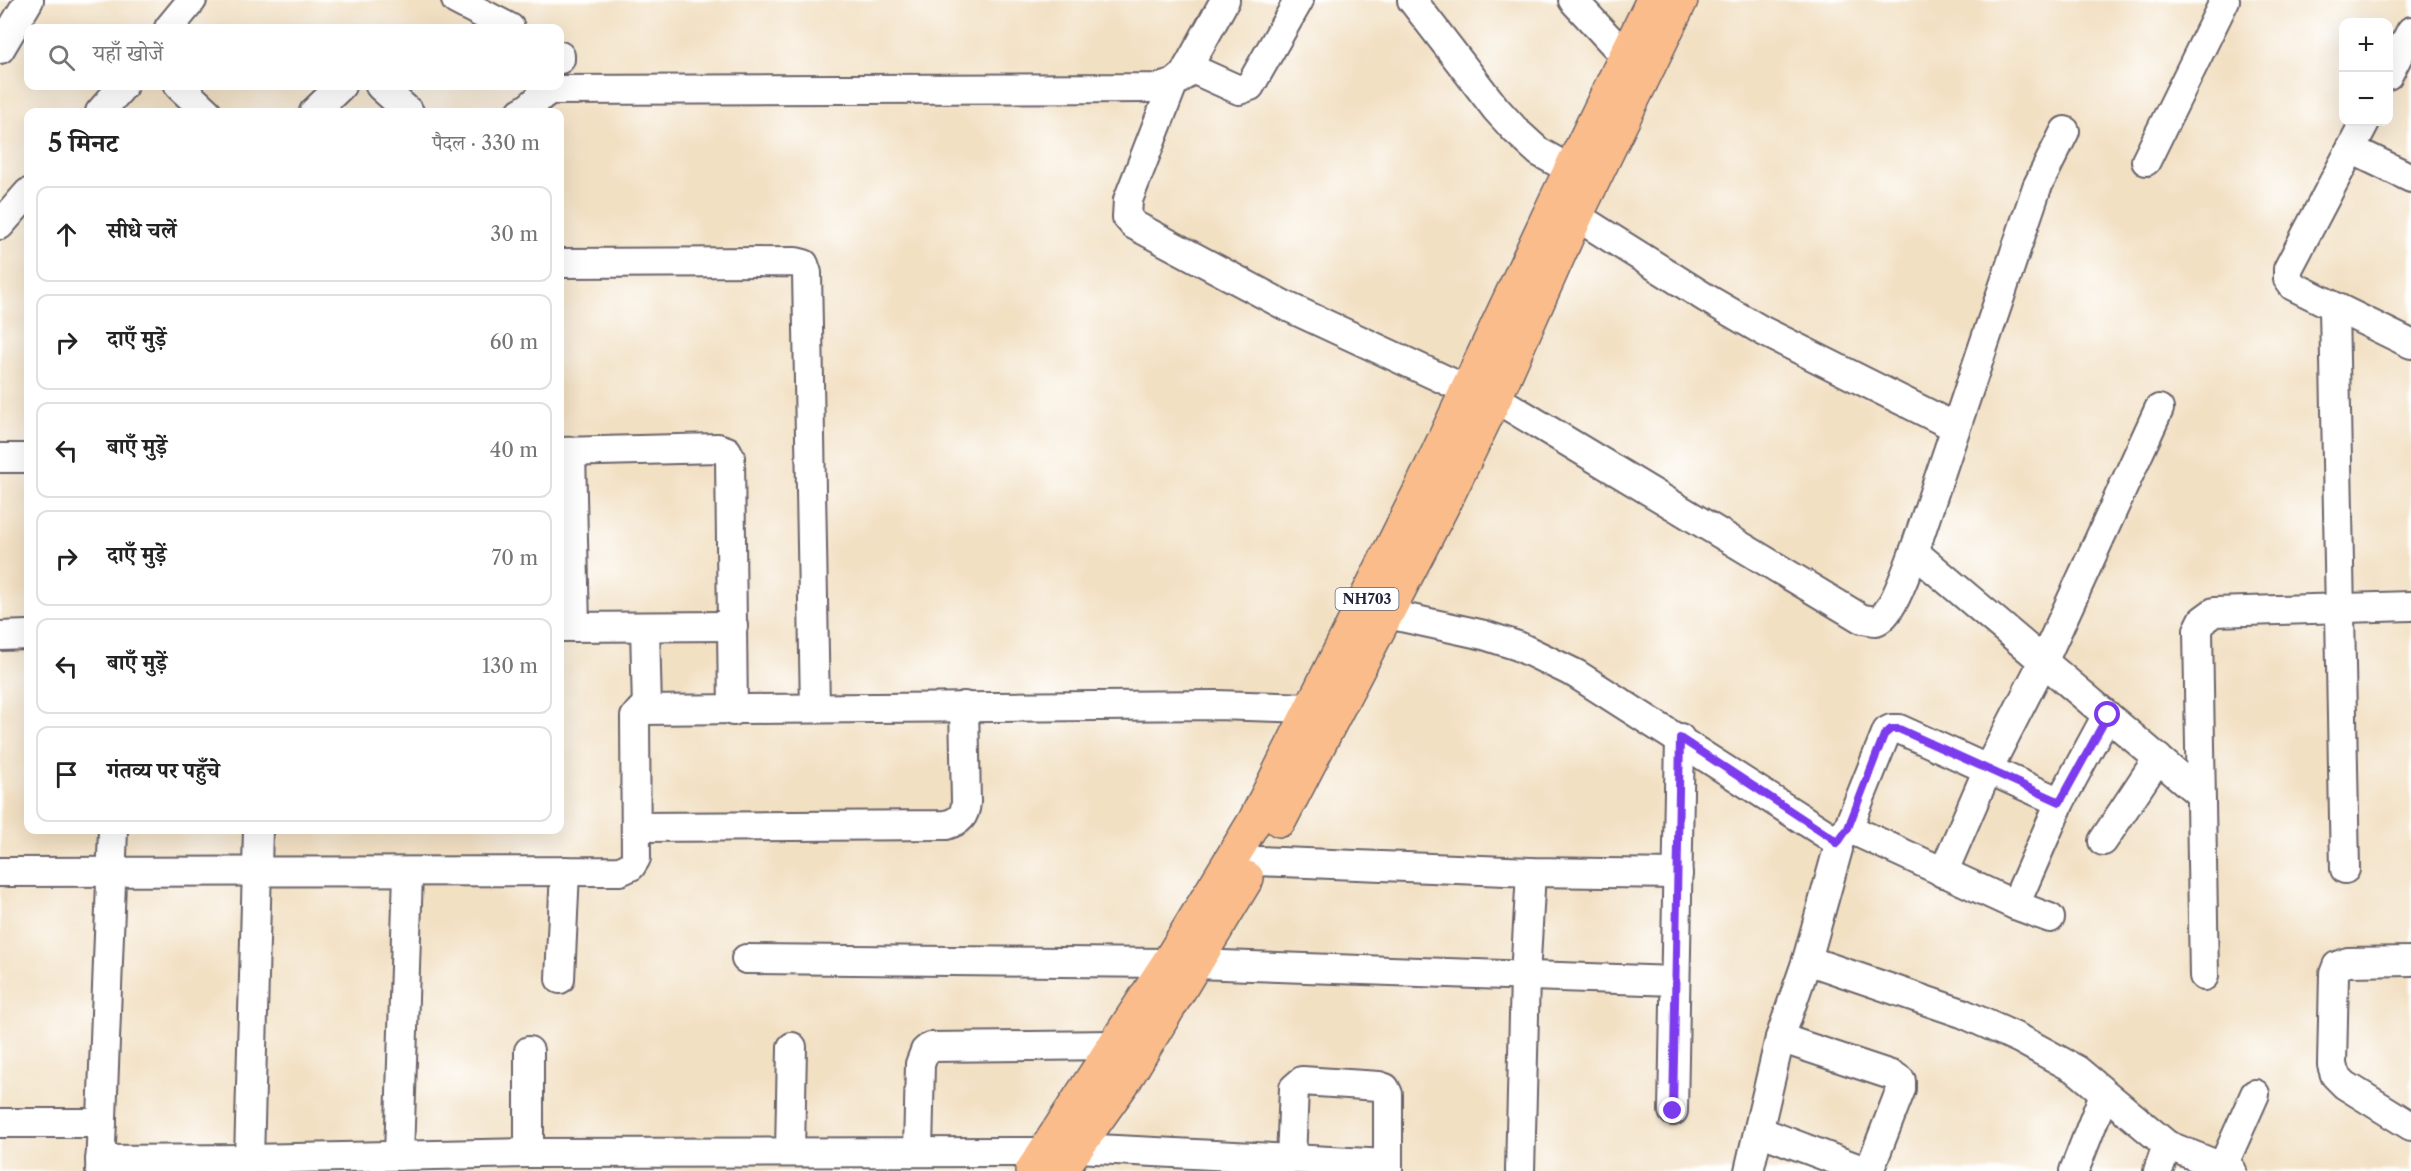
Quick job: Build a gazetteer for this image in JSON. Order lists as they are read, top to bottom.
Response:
{
  "streets": {
    "highway": ["NH703"]
  },
  "page": {
    "map_buttons": ["+", "−"],
    "search": "यहाँ खोजें",
    "heading": ["5 मिनट", "पैदल · 330 m"],
    "list": [
      ["सीधे चलें", "30 m"],
      ["दाएँ मुड़ें", "60 m"],
      ["बाएँ मुड़ें", "40 m"],
      ["दाएँ मुड़ें", "70 m"],
      ["बाएँ मुड़ें", "130 m"],
      "गंतव्य पर पहुँचे"
    ]
  }
}
